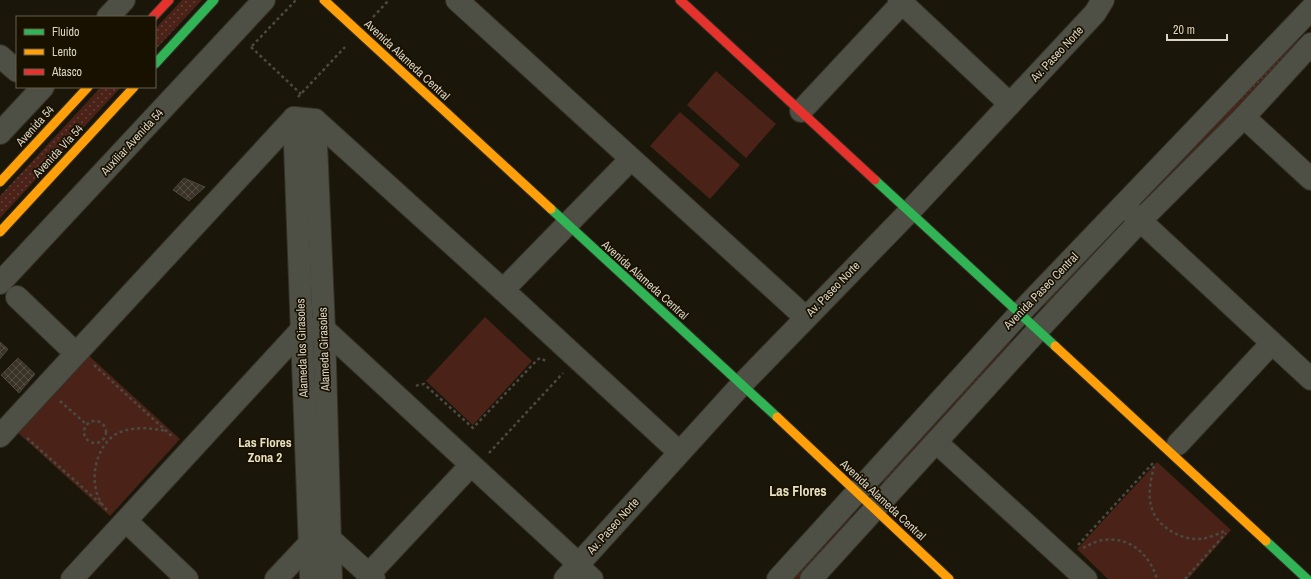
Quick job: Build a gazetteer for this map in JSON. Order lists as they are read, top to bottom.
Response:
{
  "streets": {
    "street": [
      "Av. Paseo Norte",
      "Avenida Alameda Central",
      "Avenida 54",
      "Auxiliar Avenida 54",
      "Avenida Vía 54",
      "Avenida Paseo Central",
      "Alameda los Girasoles",
      "Alameda Girasoles"
    ]
  },
  "crossings": [
    ["Av. Paseo Norte", "Avenida Alameda Central"],
    ["Avenida Alameda Central", "Avenida Paseo Central"],
    ["Alameda los Girasoles", "Alameda Girasoles"]
  ],
  "districts": ["Las Flores Zona 2", "Las Flores"],
  "legend": ["Fluido", "Lento", "Atasco"],
  "scale_bar": "20 m"
}
